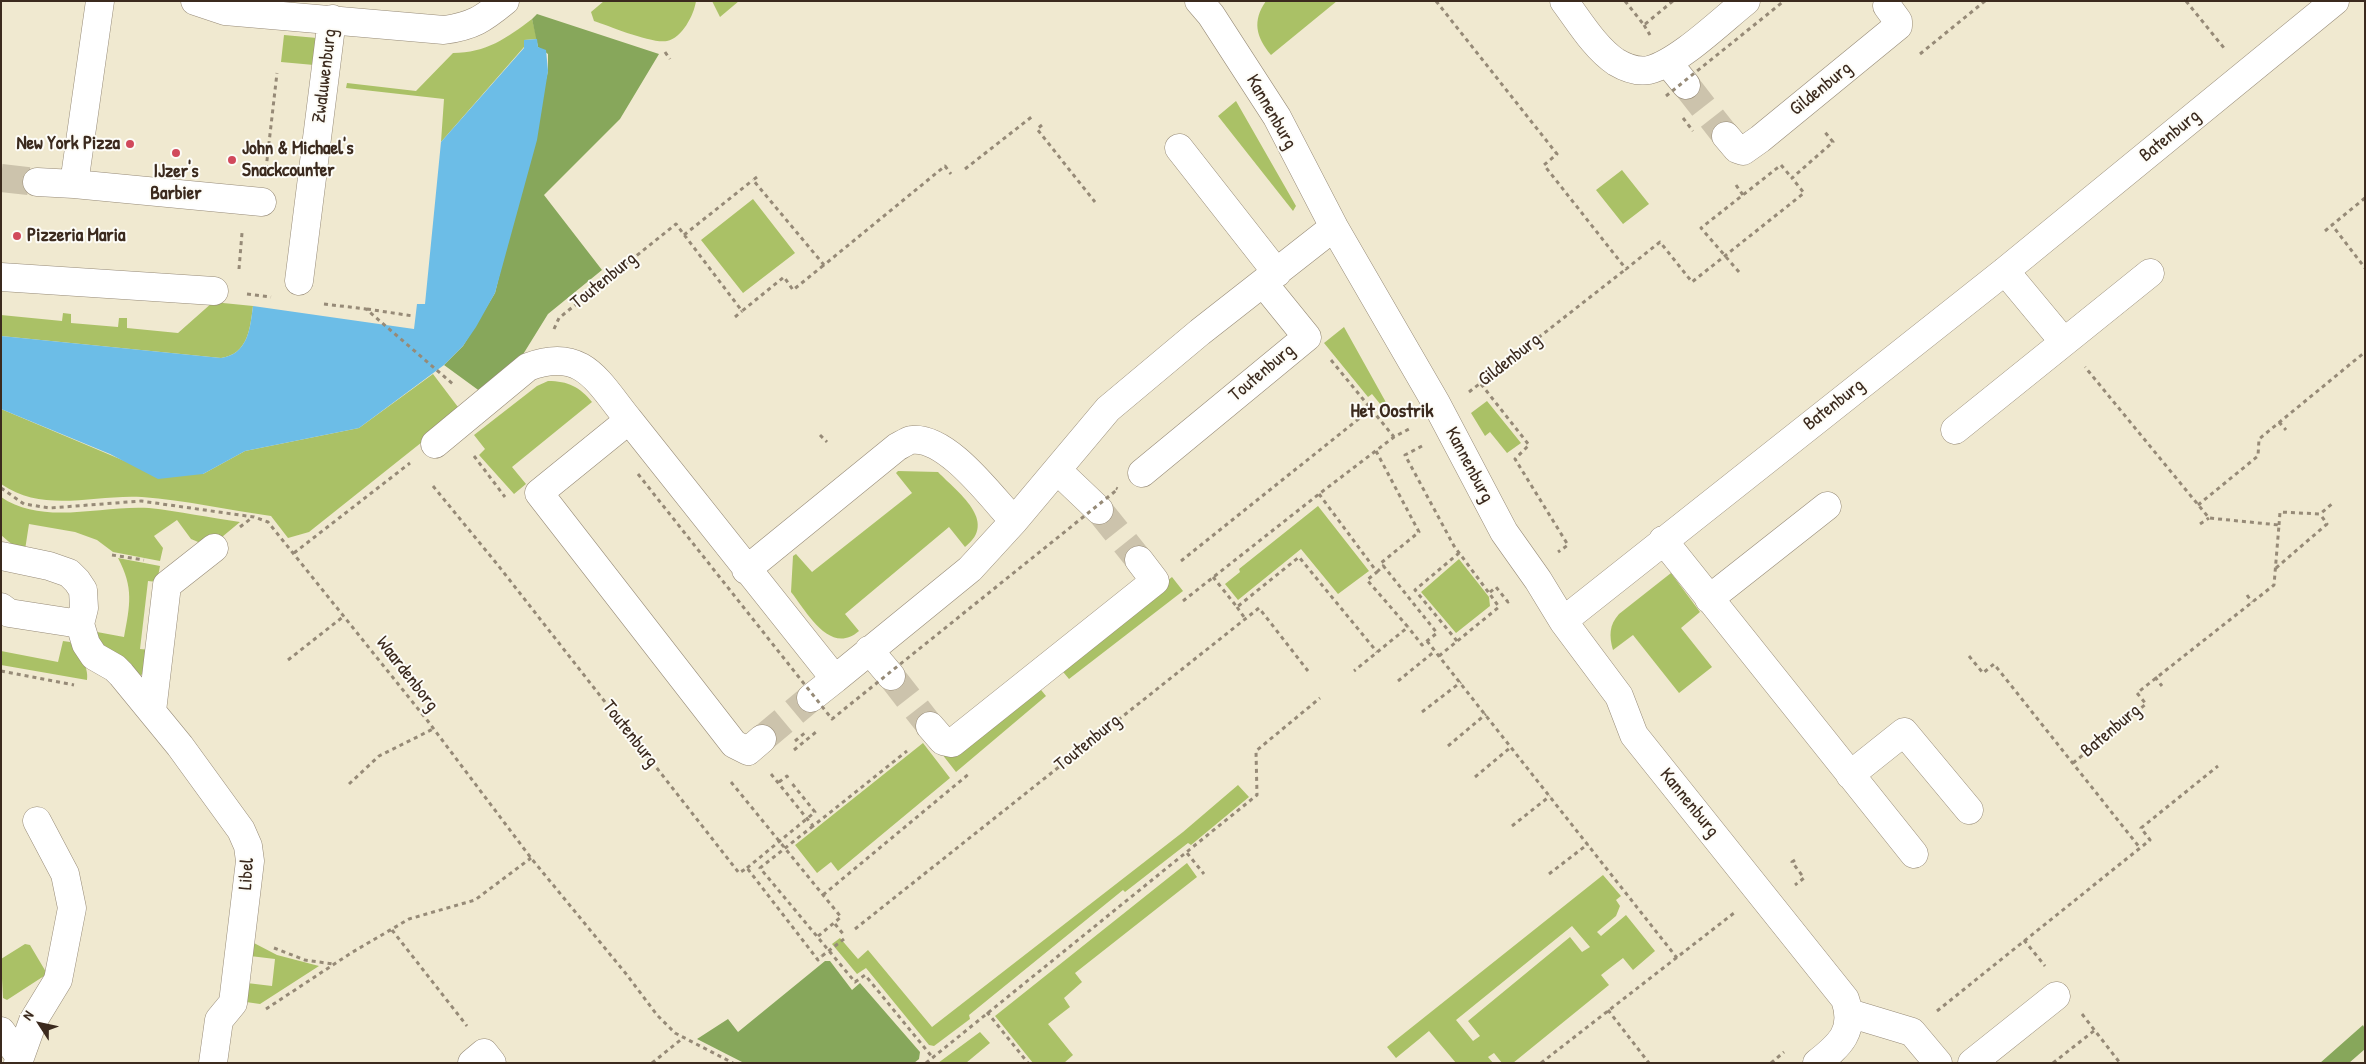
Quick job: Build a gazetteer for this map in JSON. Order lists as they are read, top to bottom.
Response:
{
  "streets": {
    "street": [
      "Zwaluwenburg",
      "Gildenburg",
      "Kannenburg",
      "Batenburg",
      "Toutenburg",
      "Libel"
    ],
    "path": ["Waardenborg"]
  },
  "crossings": [
    ["Gildenburg", "Kannenburg"],
    ["Kannenburg", "Batenburg"]
  ],
  "districts": ["Het Oostrik"],
  "places": [
    "New York Pizza",
    "IJzer's Barbier",
    "John & Michael's Snackcounter",
    "Pizzeria Maria"
  ],
  "north": "top left"
}
